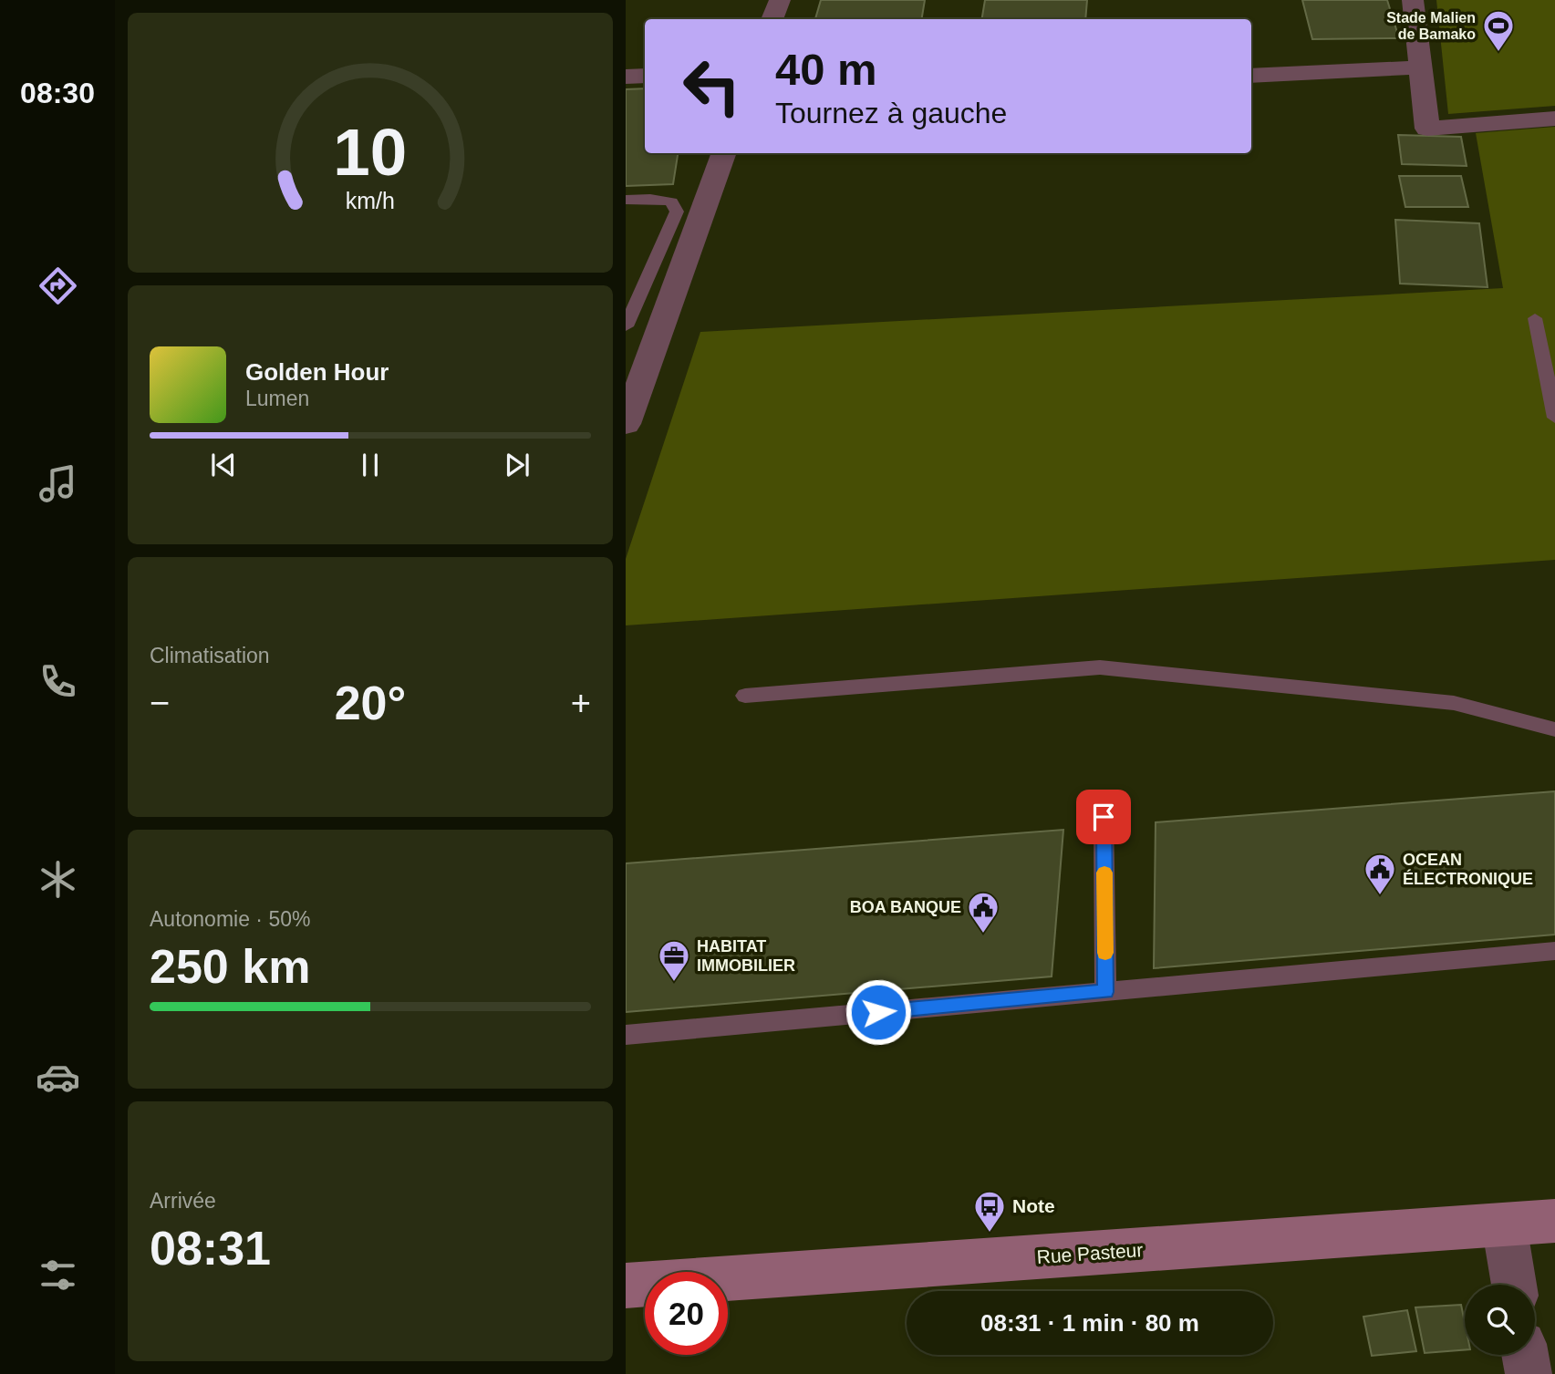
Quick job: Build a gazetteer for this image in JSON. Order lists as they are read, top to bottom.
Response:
{
  "streets": {
    "main road": ["Rue Pasteur"]
  },
  "places": {
    "sports": ["Stade Malien de Bamako"],
    "public building": ["OCEAN ÉLECTRONIQUE", "BOA BANQUE"],
    "office": ["HABITAT IMMOBILIER"],
    "bus stop": ["Note"]
  },
  "page": {
    "tabs": "08:30",
    "turn": ["40 m", "Tournez à gauche"],
    "song": ["Golden Hour", "Lumen"],
    "tile": [
      "Climatisation",
      ["Autonomie · 50%", "250 km"],
      ["Arrivée", "08:31"]
    ],
    "heat": ["−", "20°", "+"],
    "limit": "20",
    "trip": "08:31 · 1 min · 80 m",
    "gauge": ["10", "km/h"]
  }
}
